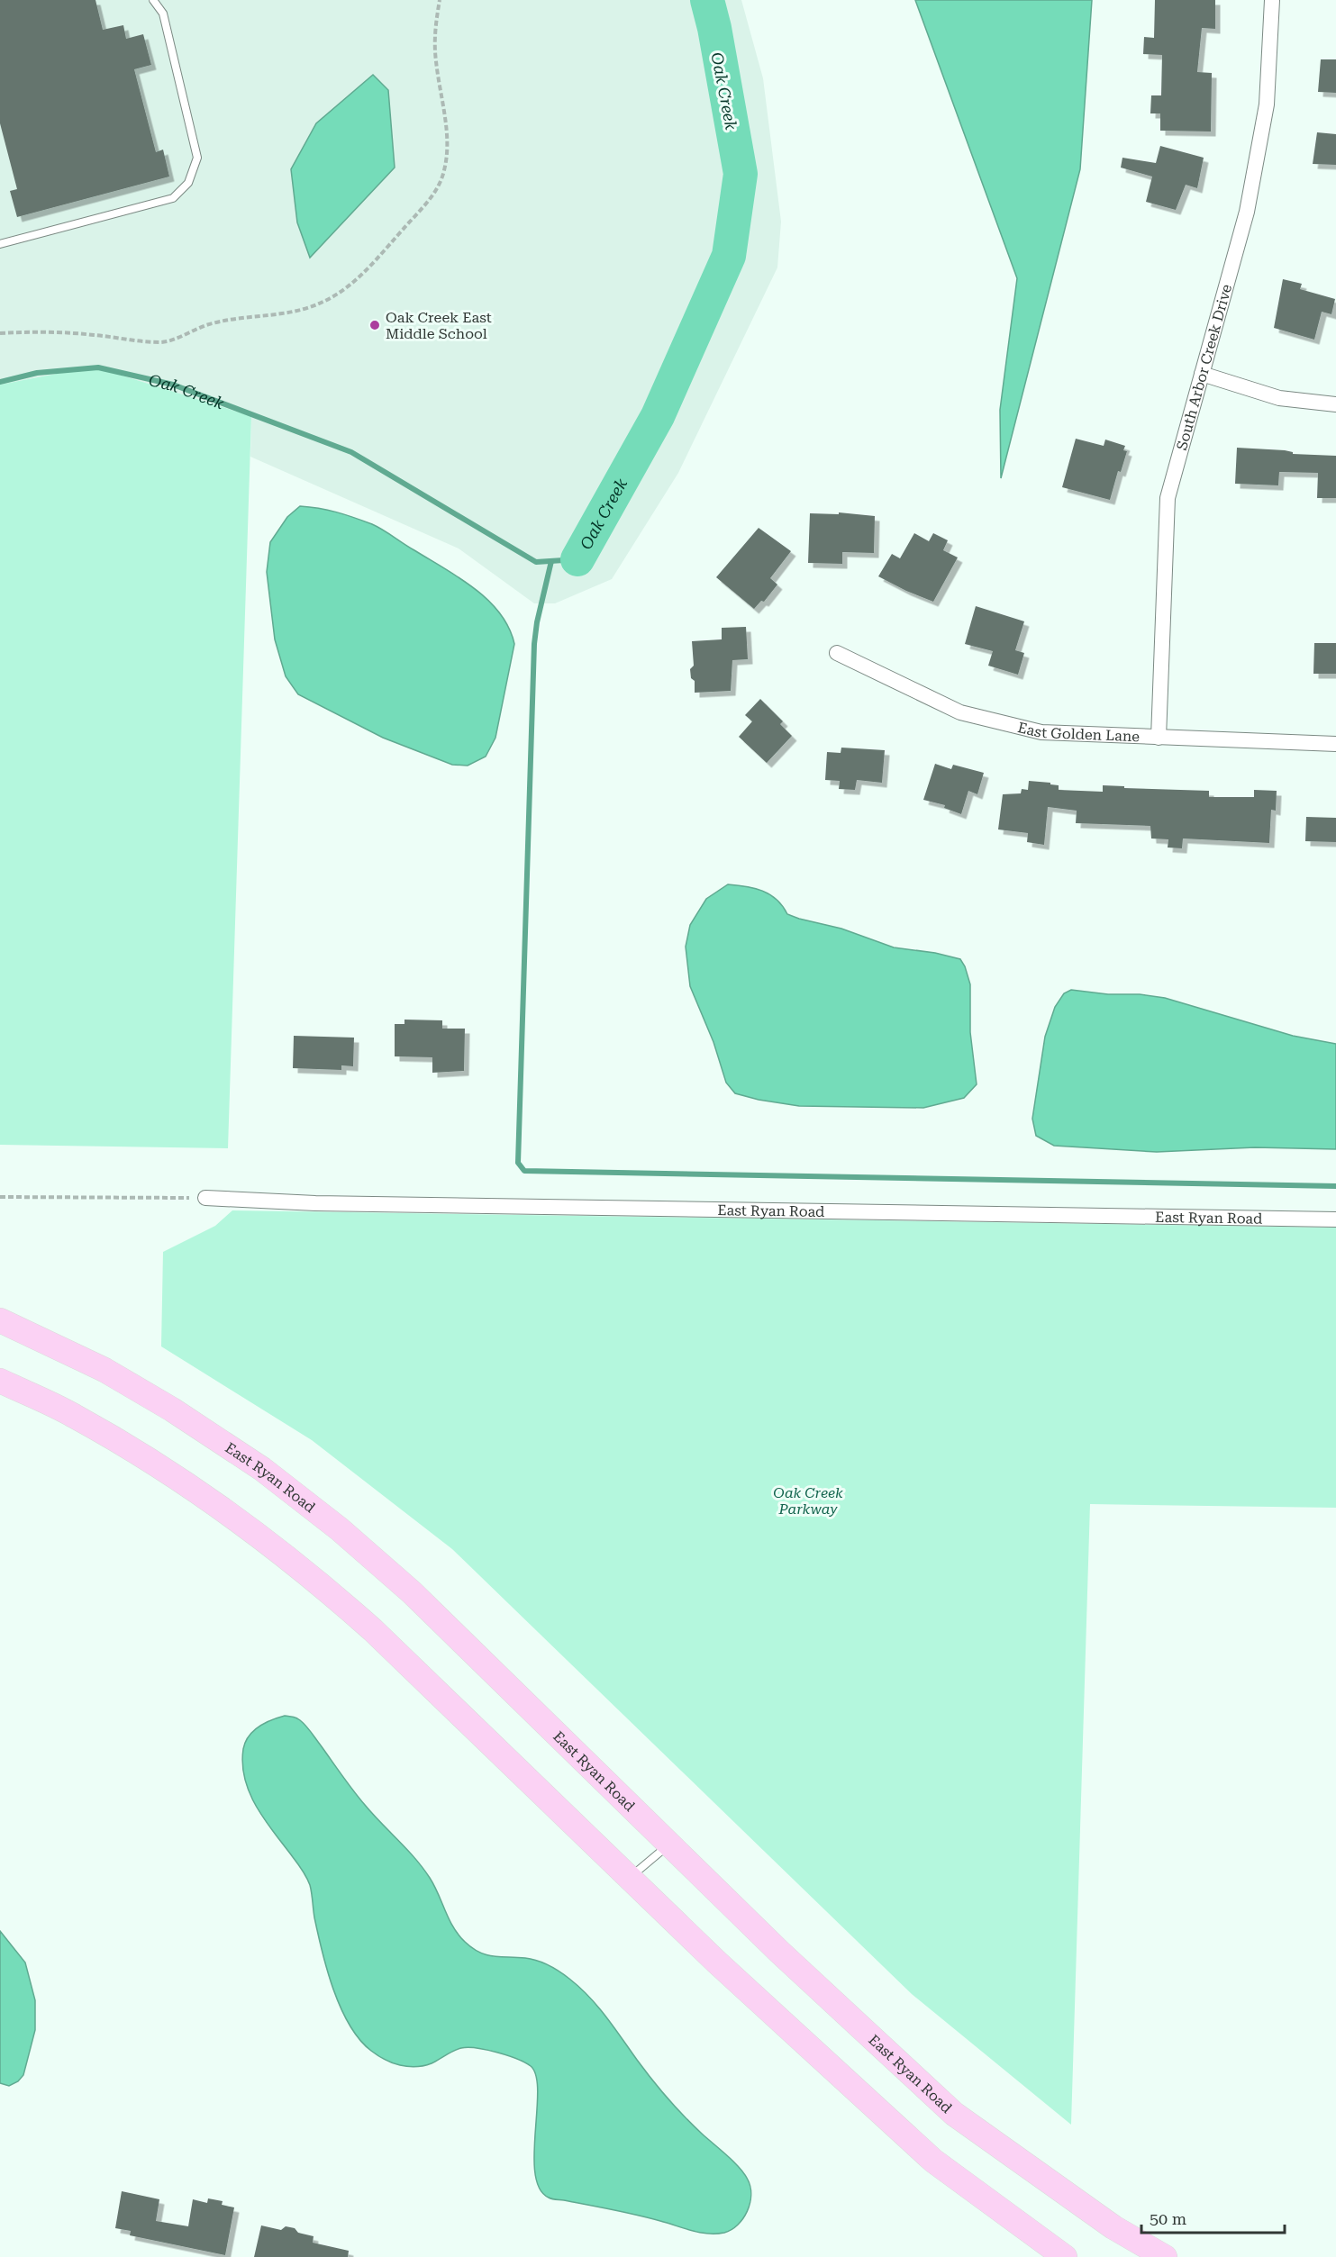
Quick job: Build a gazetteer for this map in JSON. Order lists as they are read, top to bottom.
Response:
{
  "streets": {
    "main road": ["East Ryan Road"],
    "street": ["South Arbor Creek Drive", "East Golden Lane"]
  },
  "crossings": [
    ["South Arbor Creek Drive", "East Golden Lane"]
  ],
  "water": ["Oak Creek"],
  "parks": ["Oak Creek Parkway"],
  "places": ["Oak Creek East Middle School"],
  "scale_bar": "50 m"
}
